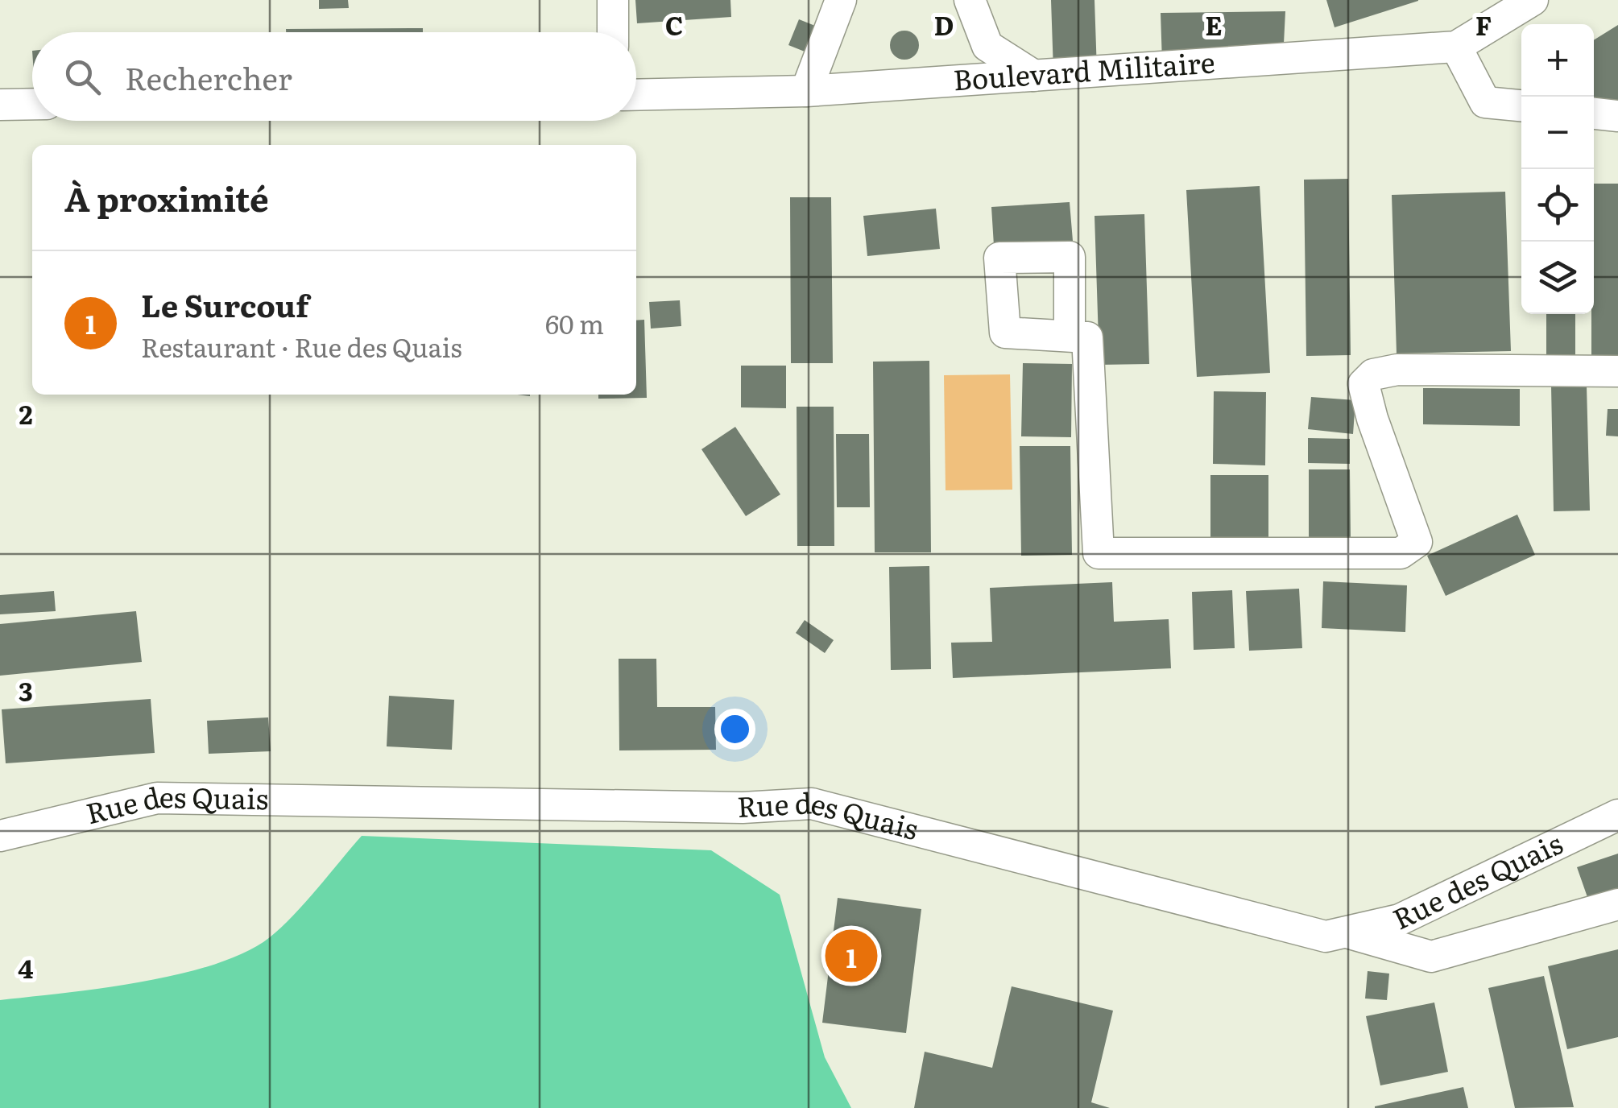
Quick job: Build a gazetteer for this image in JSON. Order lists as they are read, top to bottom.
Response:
{
  "streets": {
    "street": ["Boulevard Militaire", "Rue des Quais"]
  },
  "page": {
    "map_buttons": ["+", "−"],
    "search": "Rechercher",
    "heading": "À proximité",
    "list": [
      {
        "mark": "1",
        "name": "Le Surcouf",
        "note": "Restaurant · Rue des Quais",
        "value": "60 m"
      }
    ],
    "pins": "1"
  },
  "grid": {
    "columns": [
      "C",
      "D",
      "E",
      "F"
    ],
    "rows": ["2", "3", "4"]
  }
}
